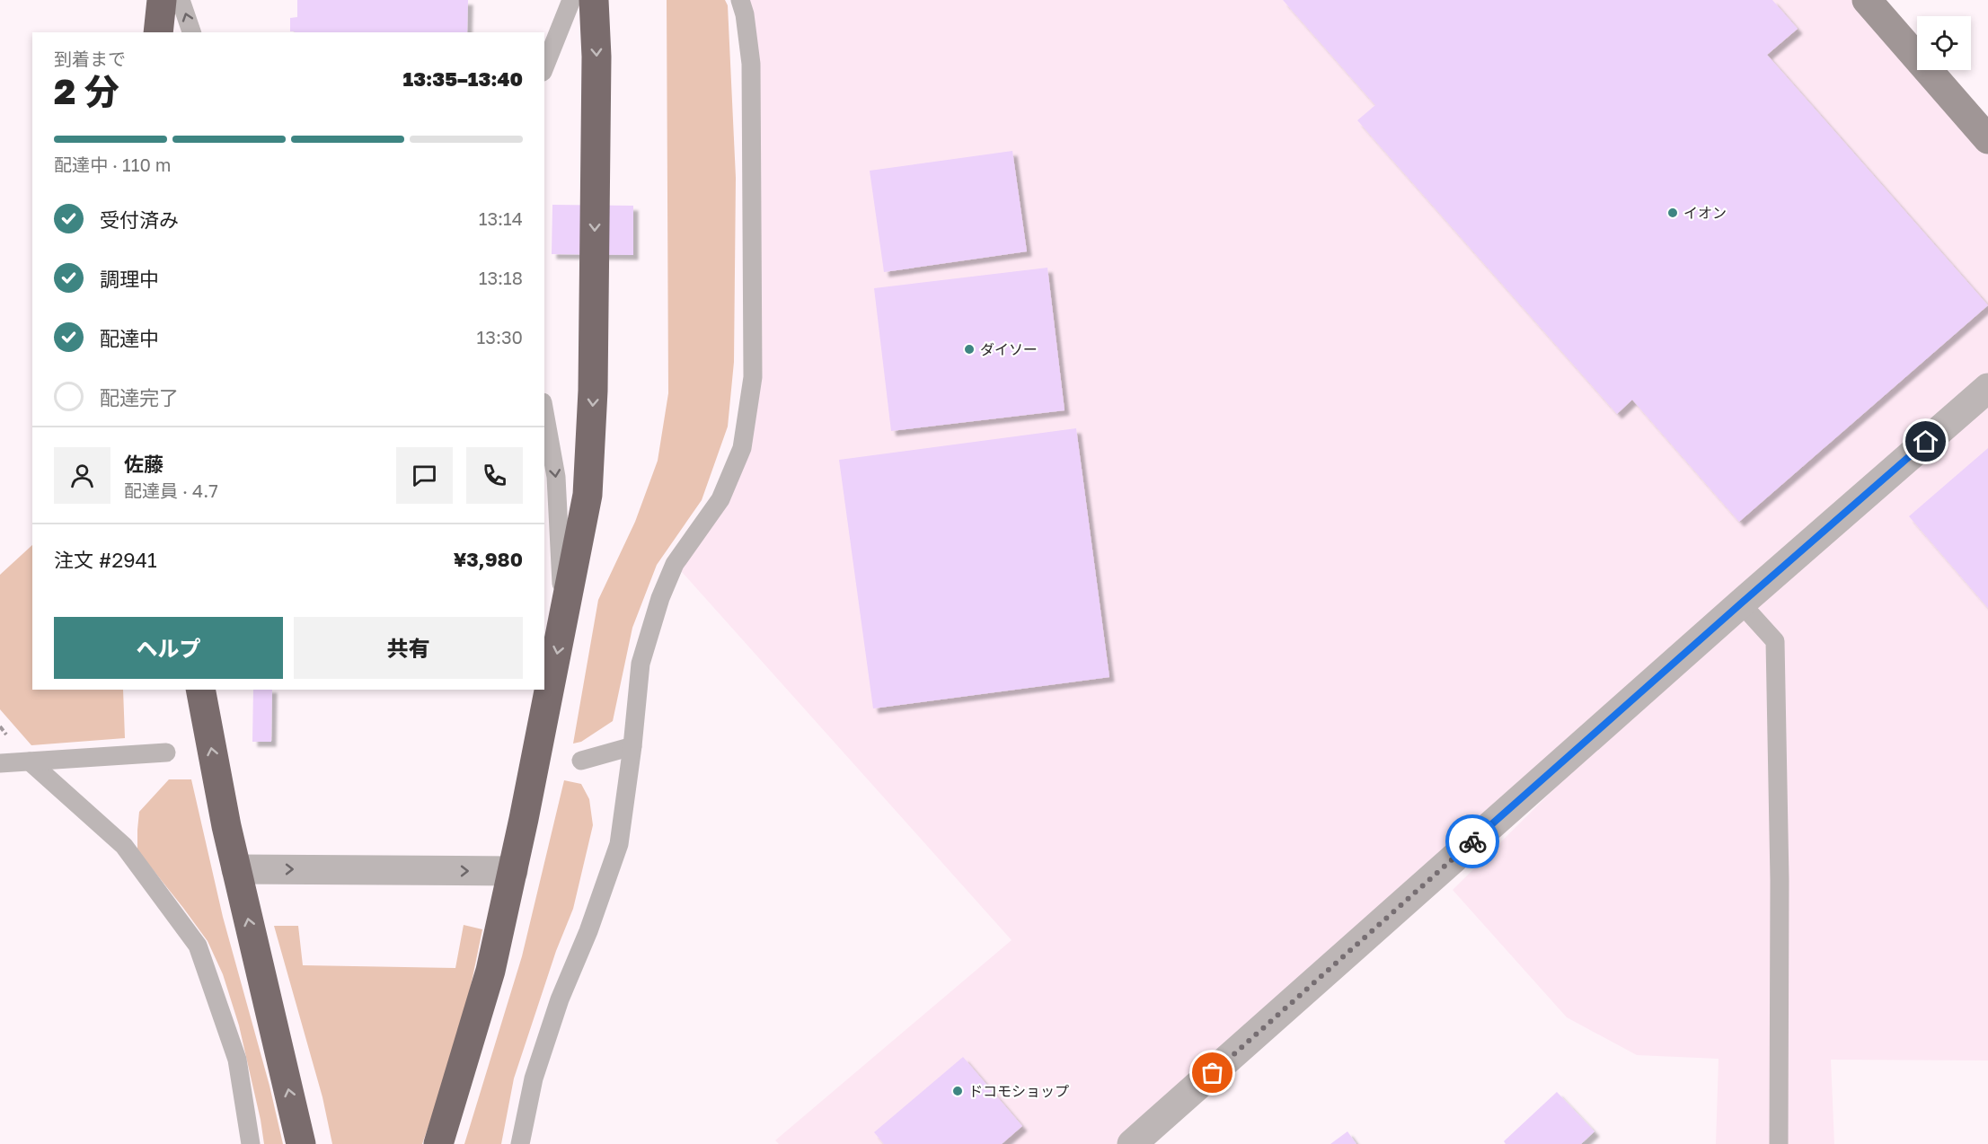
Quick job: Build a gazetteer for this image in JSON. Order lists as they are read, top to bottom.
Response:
{
  "places": ["イオン", "ダイソー", "ドコモショップ"],
  "page": {
    "heading": ["2 分", "到着まで", "13:35–13:40"],
    "panel": [
      "佐藤",
      "配達員 · 4.7",
      "注文 #2941",
      "¥3,980"
    ],
    "bar": "配達中 · 110 m",
    "list": [
      ["受付済み", "13:14"],
      ["調理中", "13:18"],
      ["配達中", "13:30"],
      "配達完了"
    ],
    "buttons": ["ヘルプ", "共有"]
  }
}
